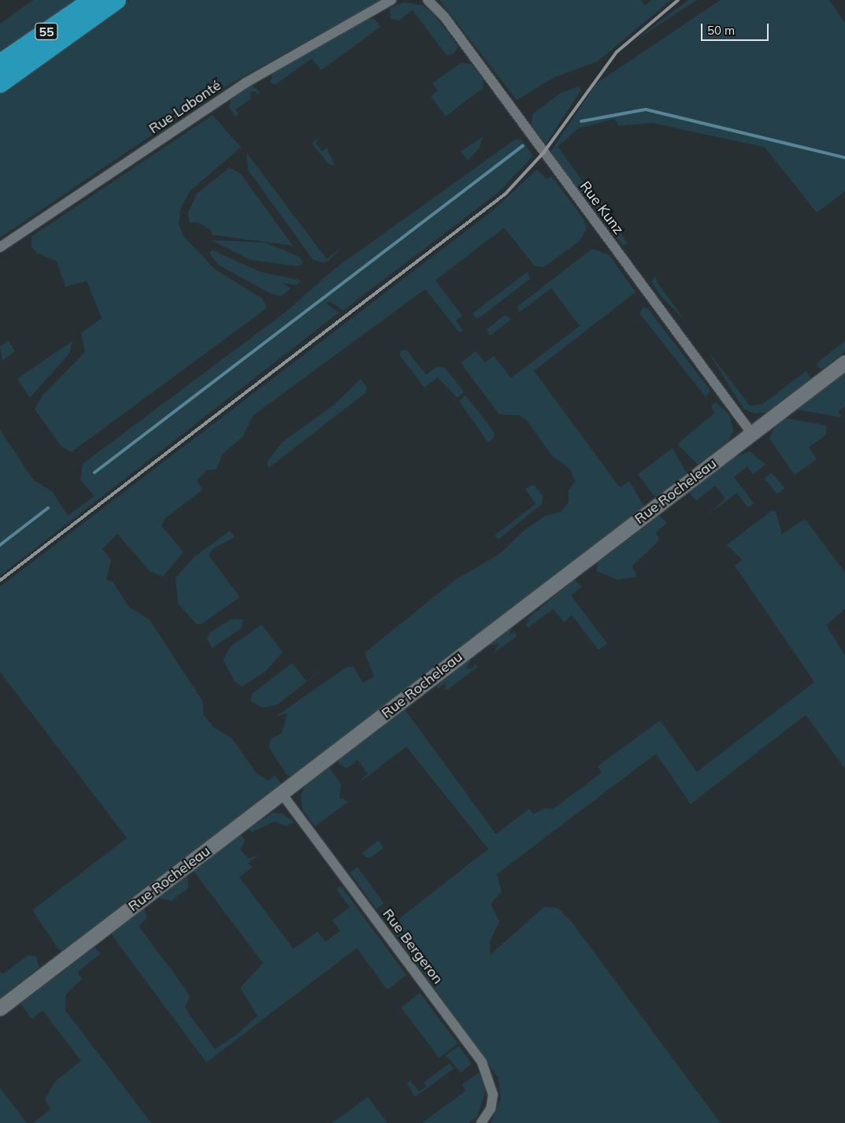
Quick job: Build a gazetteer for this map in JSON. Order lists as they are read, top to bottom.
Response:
{
  "streets": {
    "highway": ["55"],
    "street": [
      "Rue Labonté",
      "Rue Kunz",
      "Rue Rocheleau",
      "Rue Bergeron"
    ]
  },
  "crossings": [
    ["Rue Kunz", "Rue Rocheleau"],
    ["Rue Rocheleau", "Rue Bergeron"]
  ],
  "scale_bar": "50 m"
}
